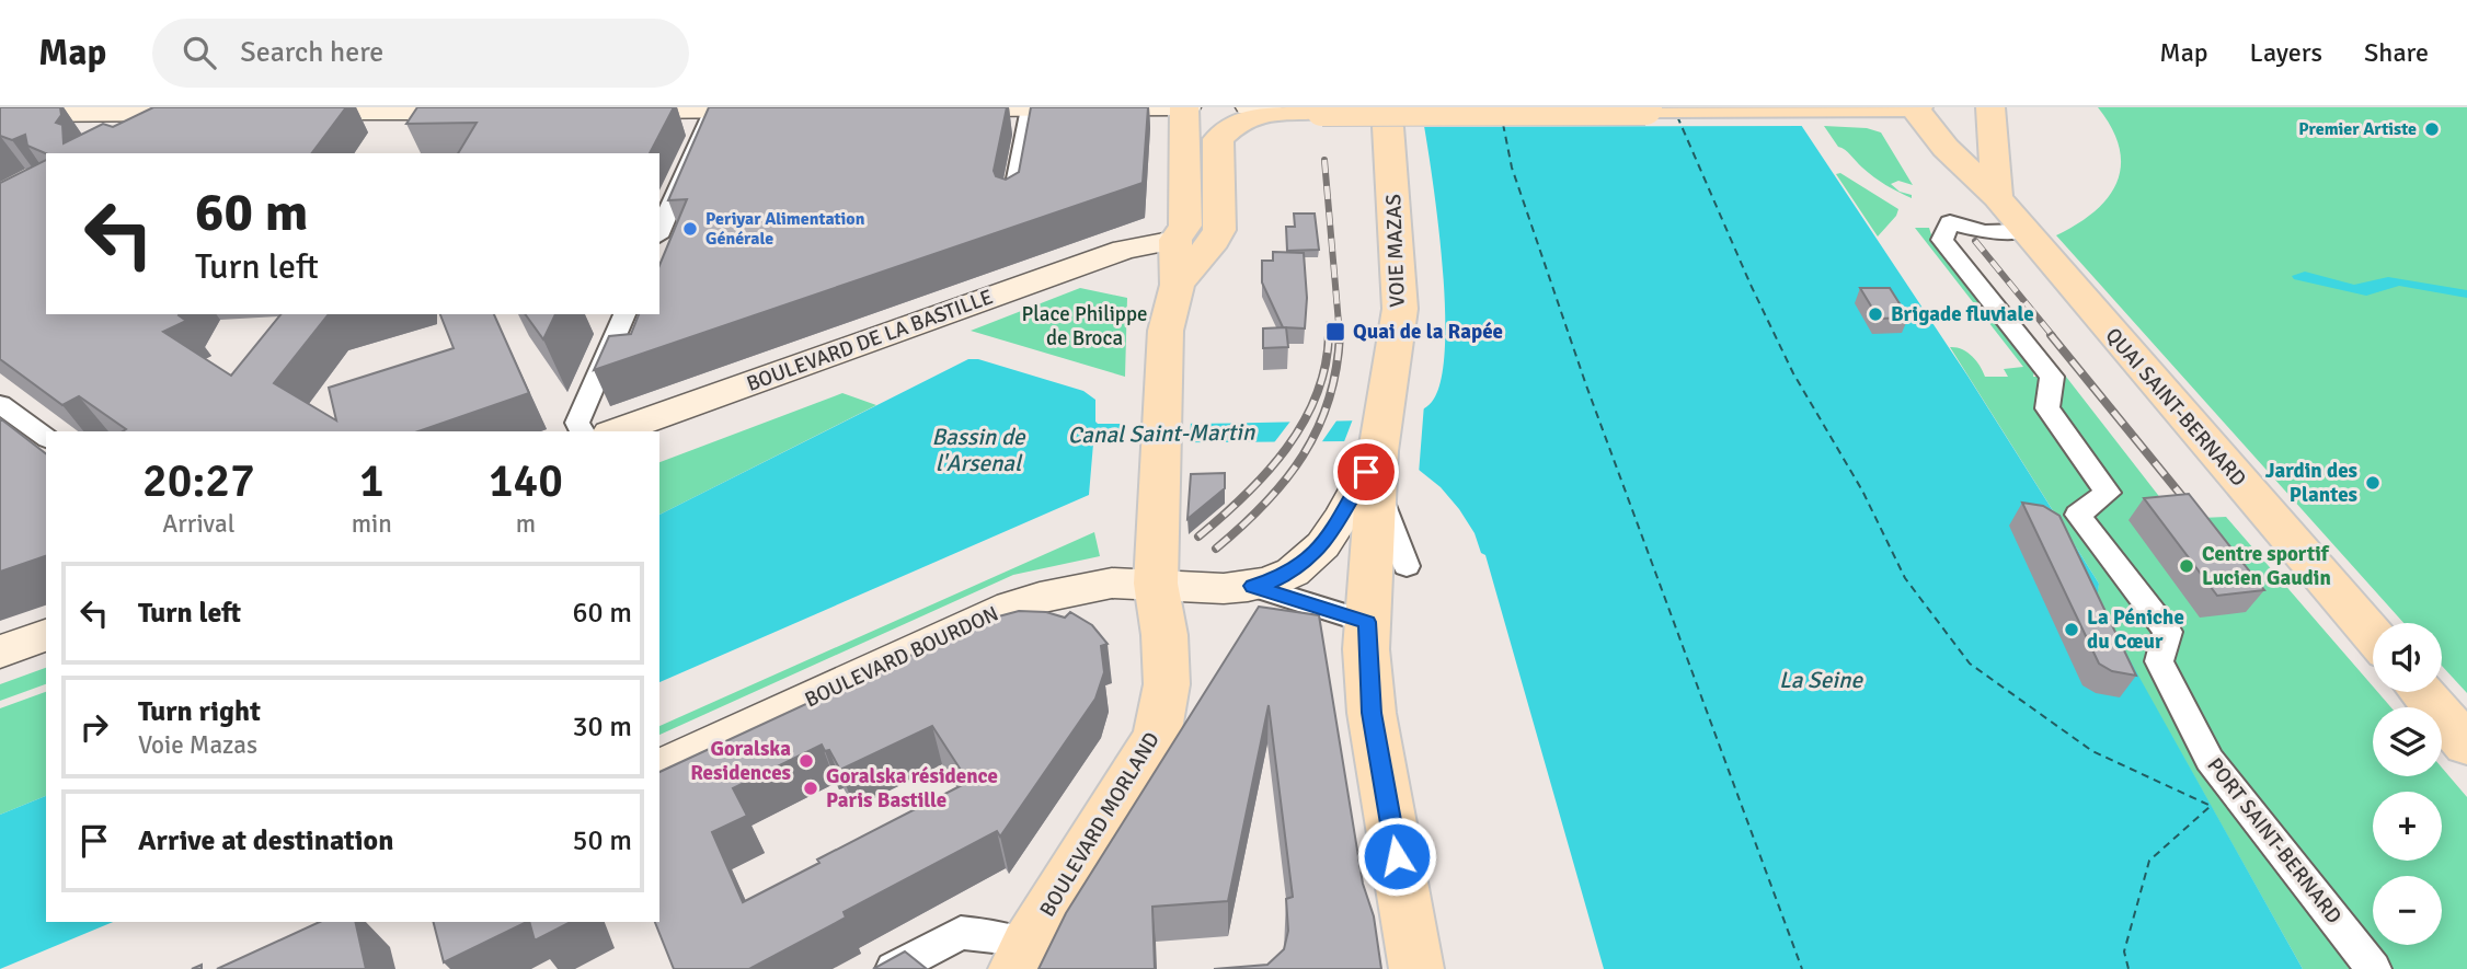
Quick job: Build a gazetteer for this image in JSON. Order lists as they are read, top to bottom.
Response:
{
  "streets": {
    "main road": [
      "VOIE MAZAS",
      "BOULEVARD DE LA BASTILLE",
      "QUAI SAINT-BERNARD",
      "BOULEVARD BOURDON",
      "BOULEVARD MORLAND"
    ],
    "street": ["PORT SAINT-BERNARD"]
  },
  "crossings": [
    ["QUAI SAINT-BERNARD", "PORT SAINT-BERNARD"],
    ["BOULEVARD BOURDON", "BOULEVARD MORLAND"]
  ],
  "water": ["Canal Saint-Martin", "Bassin de l'Arsenal", "La Seine"],
  "parks": ["Place Philippe de Broca"],
  "places": {
    "other": [
      "Premier Artiste",
      "Periyar Alimentation Générale",
      "Brigade fluviale",
      "Jardin des Plantes",
      "Centre sportif Lucien Gaudin",
      "La Péniche du Cœur",
      "Goralska Residences",
      "Goralska résidence Paris Bastille"
    ],
    "transit": ["Quai de la Rapée"]
  },
  "page": {
    "header": "Map",
    "search": "Search here",
    "nav": ["Map", "Layers", "Share"],
    "turn": ["60 m", "Turn left"],
    "eta": [
      "20:27",
      "Arrival",
      "1",
      "min",
      "140",
      "m"
    ],
    "list": [
      {
        "name": "Turn left",
        "value": "60 m"
      },
      {
        "name": "Turn right",
        "note": "Voie Mazas",
        "value": "30 m"
      },
      {
        "name": "Arrive at destination",
        "value": "50 m"
      }
    ],
    "map_buttons": ["+", "−"]
  }
}
